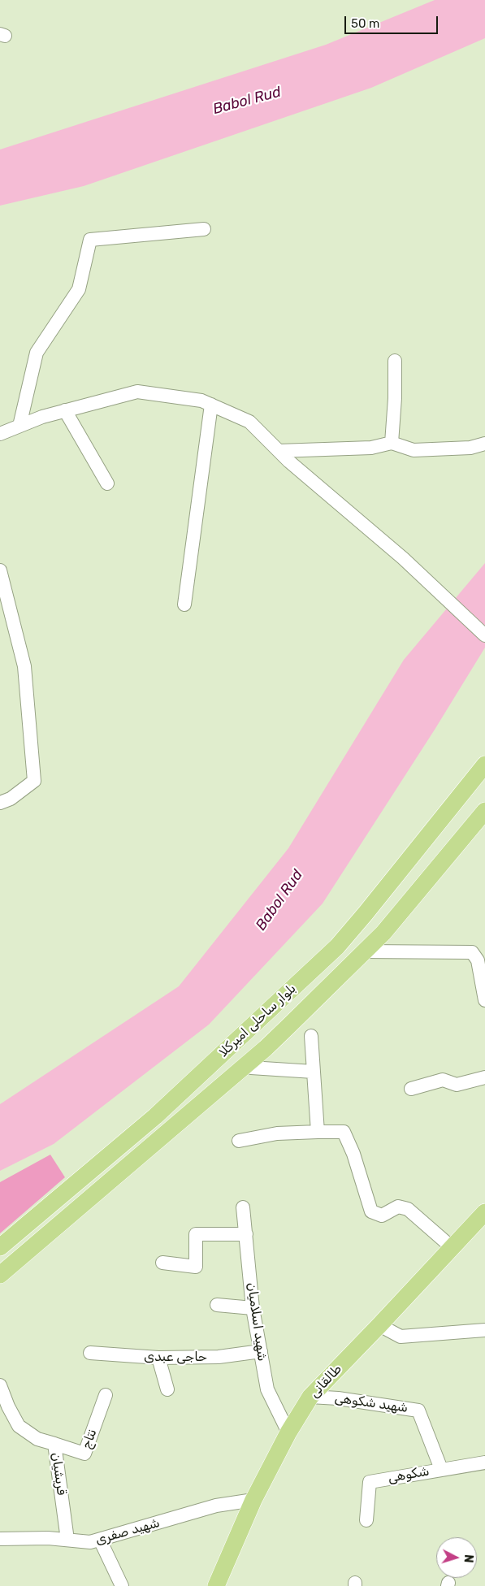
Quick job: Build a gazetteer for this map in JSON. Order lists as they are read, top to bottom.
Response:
{
  "streets": {
    "main road": ["بلوار ساحلی امیرکلا", "طالقانی"],
    "street": [
      "شهید اسلامیان",
      "حاجی عبدی",
      "شهید شکوهی",
      "نتاج",
      "قریشیان",
      "شکوهی",
      "شهید صفری"
    ]
  },
  "crossings": [
    ["شهید اسلامیان", "حاجی عبدی"],
    ["شهید اسلامیان", "طالقانی"],
    ["طالقانی", "شهید شکوهی"],
    ["طالقانی", "شهید صفری"],
    ["شهید شکوهی", "شکوهی"],
    ["نتاج", "قریشیان"],
    ["قریشیان", "شهید صفری"]
  ],
  "water": ["Babol Rud"],
  "scale_bar": "50 m",
  "north": "right"
}
